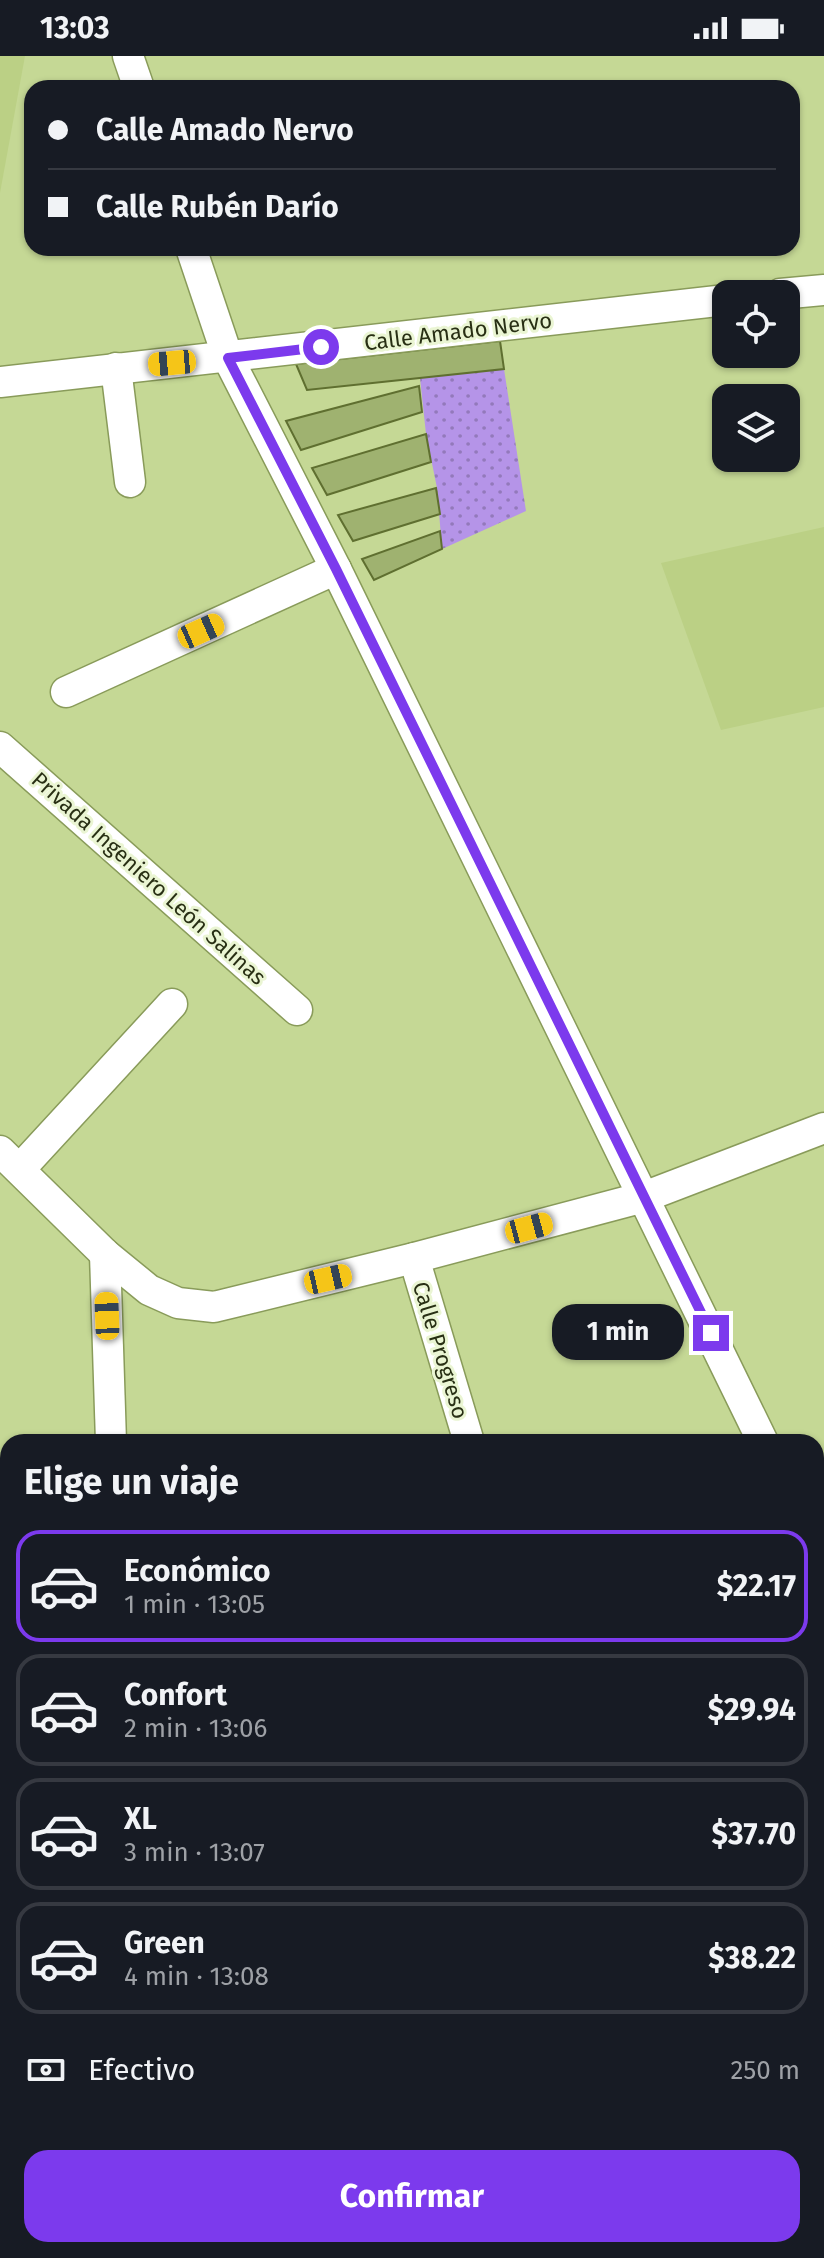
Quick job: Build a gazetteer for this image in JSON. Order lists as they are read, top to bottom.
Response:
{
  "streets": {
    "street": ["Calle Amado Nervo", "Privada Ingeniero León Salinas", "Calle Progreso"]
  },
  "page": {
    "status": "13:03",
    "banner": ["Calle Amado Nervo", "Calle Rubén Darío"],
    "bubble": "1 min",
    "heading": "Elige un viaje",
    "list": [
      {
        "name": "Económico",
        "note": "1 min · 13:05",
        "value": "$22.17"
      },
      {
        "name": "Confort",
        "note": "2 min · 13:06",
        "value": "$29.94"
      },
      {
        "name": "XL",
        "note": "3 min · 13:07",
        "value": "$37.70"
      },
      {
        "name": "Green",
        "note": "4 min · 13:08",
        "value": "$38.22"
      }
    ],
    "pay": ["Efectivo", "250 m"],
    "buttons": "Confirmar"
  }
}
